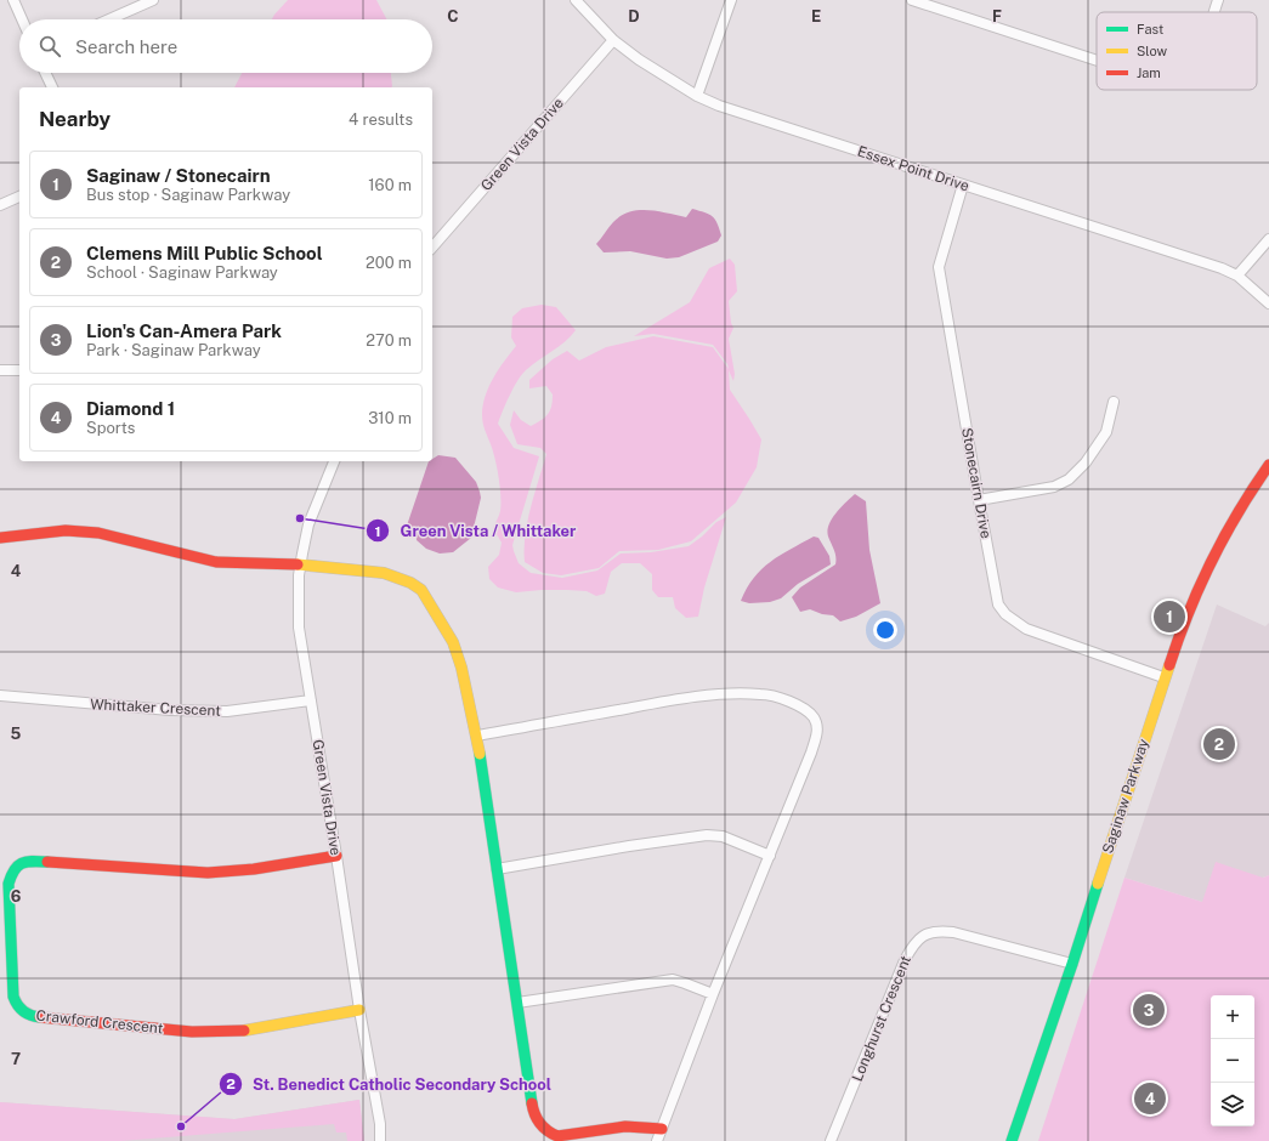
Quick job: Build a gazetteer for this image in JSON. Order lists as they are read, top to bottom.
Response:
{
  "streets": {
    "street": [
      "Green Vista Drive",
      "Essex Point Drive",
      "Stonecairn Drive",
      "Whittaker Crescent",
      "Saginaw Parkway",
      "Longhurst Crescent",
      "Crawford Crescent"
    ]
  },
  "crossings": [
    ["Green Vista Drive", "Essex Point Drive"],
    ["Green Vista Drive", "Whittaker Crescent"],
    ["Green Vista Drive", "Crawford Crescent"],
    ["Essex Point Drive", "Stonecairn Drive"],
    ["Stonecairn Drive", "Saginaw Parkway"],
    ["Saginaw Parkway", "Longhurst Crescent"]
  ],
  "places": ["Green Vista / Whittaker", "St. Benedict Catholic Secondary School"],
  "legend": ["Fast", "Slow", "Jam"],
  "page": {
    "search": "Search here",
    "heading": ["Nearby", "4 results"],
    "list": [
      {
        "mark": "1",
        "name": "Saginaw / Stonecairn",
        "note": "Bus stop · Saginaw Parkway",
        "value": "160 m"
      },
      {
        "mark": "2",
        "name": "Clemens Mill Public School",
        "note": "School · Saginaw Parkway",
        "value": "200 m"
      },
      {
        "mark": "3",
        "name": "Lion's Can-Amera Park",
        "note": "Park · Saginaw Parkway",
        "value": "270 m"
      },
      {
        "mark": "4",
        "name": "Diamond 1",
        "note": "Sports",
        "value": "310 m"
      }
    ],
    "pins": [
      "1",
      "2",
      "3",
      "4"
    ],
    "map_buttons": ["+", "−"]
  },
  "grid": {
    "columns": [
      "C",
      "D",
      "E",
      "F"
    ],
    "rows": [
      "4",
      "5",
      "6",
      "7"
    ]
  }
}
